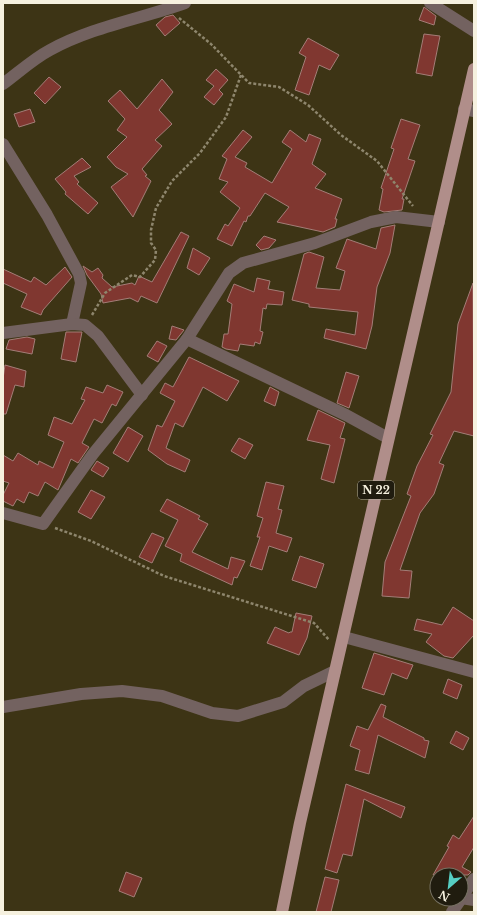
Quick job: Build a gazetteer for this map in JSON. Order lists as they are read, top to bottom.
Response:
{
  "streets": {
    "main road": ["N 22"]
  },
  "north": "bottom left"
}
